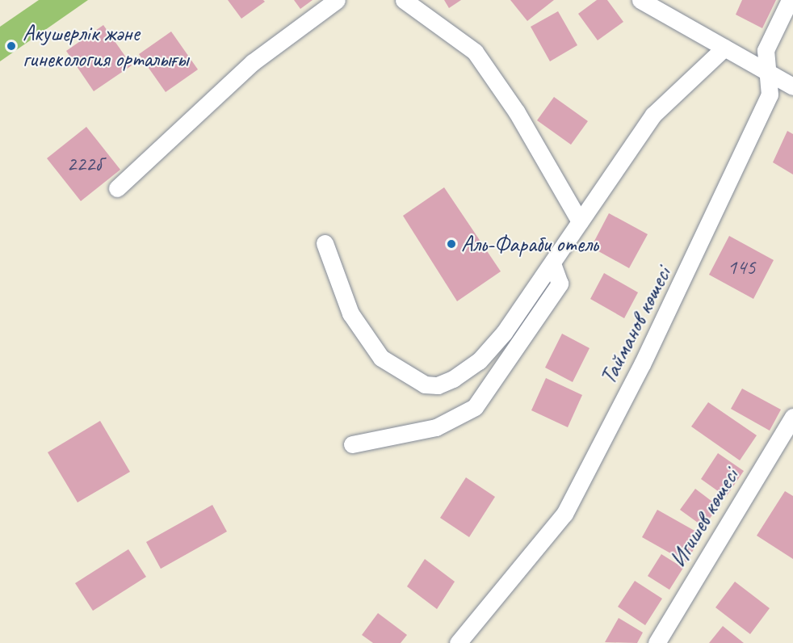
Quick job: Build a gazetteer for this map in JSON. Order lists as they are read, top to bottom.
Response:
{
  "streets": {
    "street": ["Тайманов көшесі", "Игишев көшесі"]
  },
  "places": ["Акушерлік және гинекология орталығы", "Аль-Фараби отель"],
  "house_numbers": ["222б", "145"]
}
